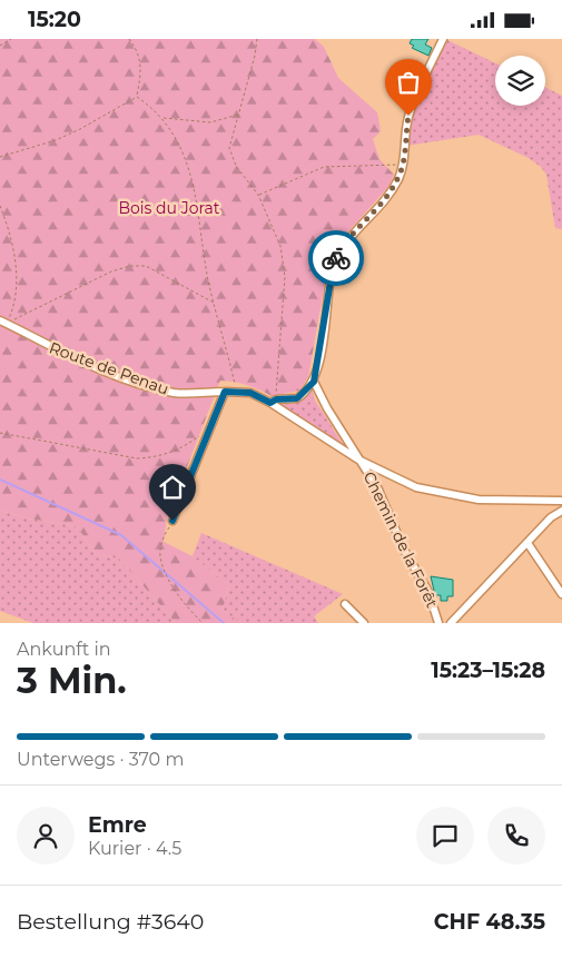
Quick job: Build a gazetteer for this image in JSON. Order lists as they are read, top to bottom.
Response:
{
  "streets": {
    "street": ["Route de Penau", "Chemin de la Forêt"]
  },
  "crossings": [
    ["Route de Penau", "Chemin de la Forêt"]
  ],
  "parks": ["Bois du Jorat"],
  "page": {
    "status": "15:20",
    "heading": ["3 Min.", "Ankunft in", "15:23–15:28"],
    "panel": [
      "Emre",
      "Kurier · 4.5",
      "Bestellung #3640",
      "CHF 48.35"
    ],
    "bar": "Unterwegs · 370 m"
  }
}
